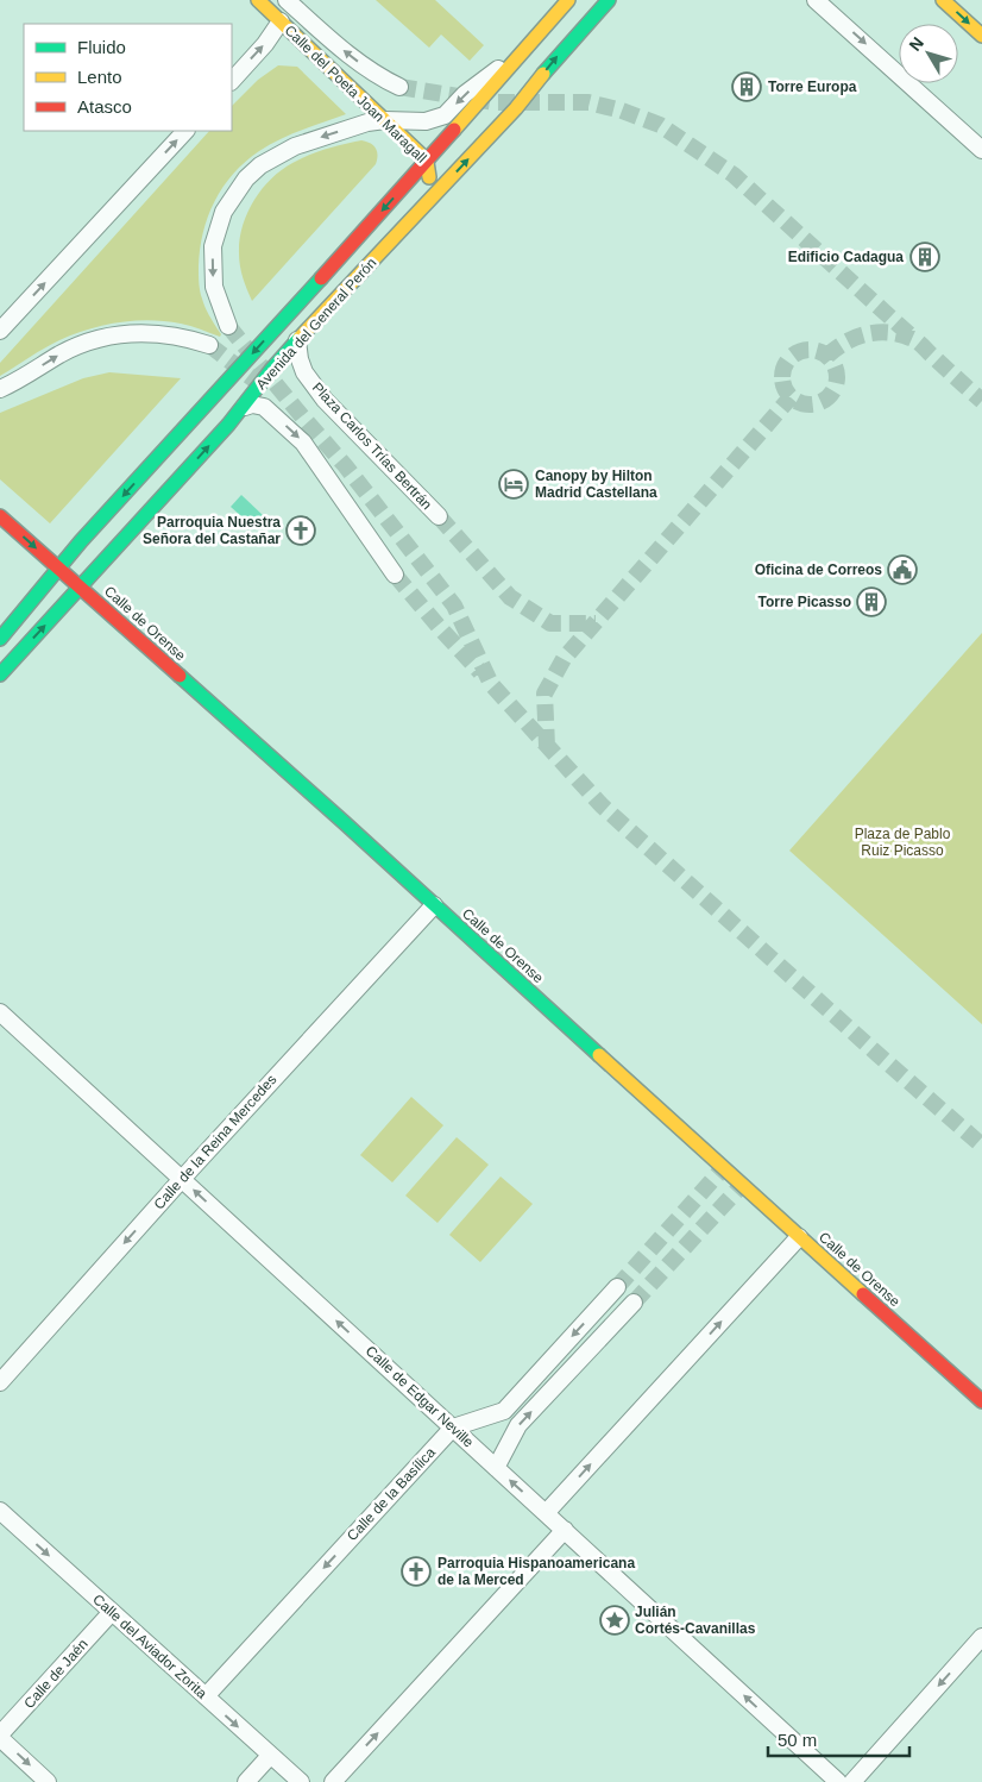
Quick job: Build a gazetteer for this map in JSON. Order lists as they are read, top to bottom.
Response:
{
  "streets": {
    "main road": ["Calle del Poeta Joan Maragall", "Avenida del General Perón", "Calle de Orense"],
    "street": [
      "Plaza Carlos Trías Bertrán",
      "Calle de la Reina Mercedes",
      "Calle de Edgar Neville",
      "Calle de la Basílica",
      "Calle del Aviador Zorita",
      "Calle de Jaén"
    ]
  },
  "crossings": [
    ["Calle del Poeta Joan Maragall", "Avenida del General Perón"],
    ["Avenida del General Perón", "Plaza Carlos Trías Bertrán"],
    ["Avenida del General Perón", "Calle de Orense"],
    ["Calle de Orense", "Calle de la Reina Mercedes"],
    ["Calle de la Reina Mercedes", "Calle de Edgar Neville"],
    ["Calle de Edgar Neville", "Calle de la Basílica"],
    ["Calle de la Basílica", "Calle del Aviador Zorita"],
    ["Calle del Aviador Zorita", "Calle de Jaén"]
  ],
  "one_way": ["Calle de la Reina Mercedes", "Calle de Edgar Neville", "Calle del Aviador Zorita"],
  "parks": ["Plaza de Pablo Ruiz Picasso"],
  "places": {
    "building": ["Torre Europa", "Edificio Cadagua", "Torre Picasso"],
    "hotel": ["Canopy by Hilton Madrid Castellana"],
    "church": ["Parroquia Nuestra Señora del Castañar", "Parroquia Hispanoamericana de la Merced"],
    "public building": ["Oficina de Correos"],
    "place": ["Julián Cortés-Cavanillas"]
  },
  "legend": ["Fluido", "Lento", "Atasco"],
  "scale_bar": "50 m",
  "north": "top left"
}
